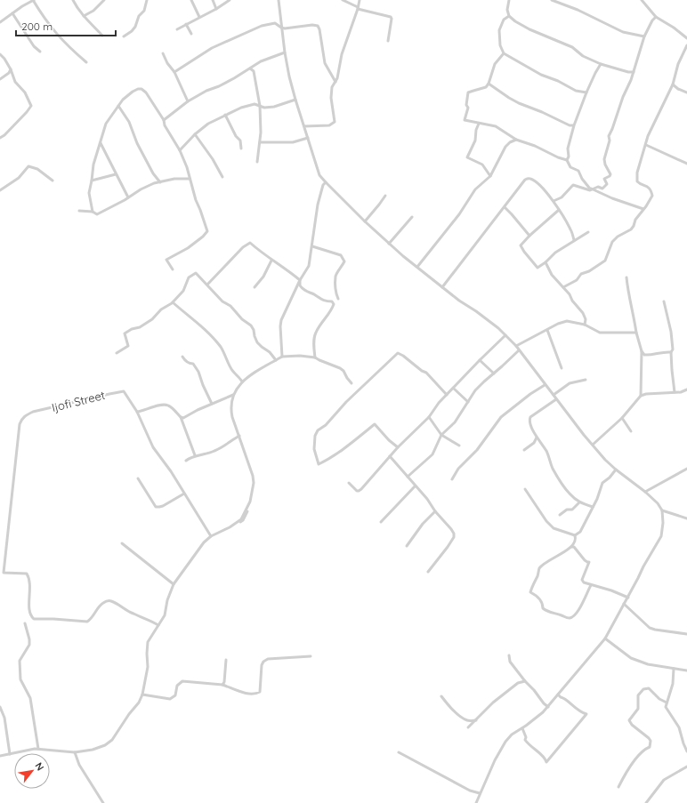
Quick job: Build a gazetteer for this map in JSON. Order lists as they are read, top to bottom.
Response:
{
  "streets": {
    "street": ["Ijofi Street"]
  },
  "scale_bar": "200 m",
  "north": "top right"
}
